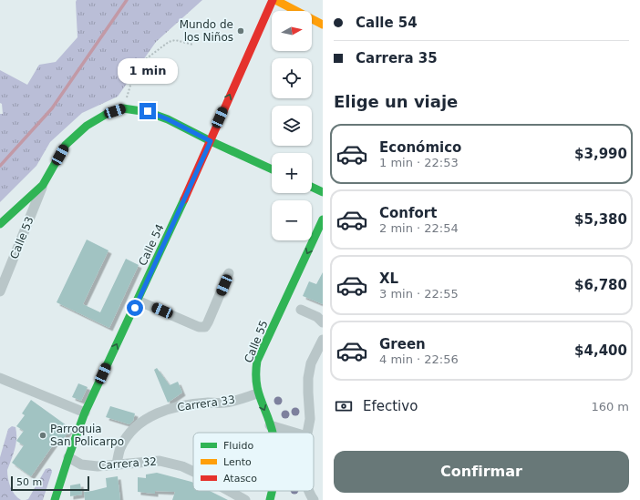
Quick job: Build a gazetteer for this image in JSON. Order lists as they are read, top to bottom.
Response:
{
  "streets": {
    "street": [
      "Calle 53",
      "Calle 54",
      "Calle 55",
      "Carrera 33",
      "Carrera 32"
    ]
  },
  "crossings": [
    ["Calle 54", "Carrera 32"],
    ["Calle 55", "Carrera 33"],
    ["Carrera 33", "Carrera 32"]
  ],
  "one_way": ["Calle 54"],
  "places": ["Mundo de los Niños", "Parroquia San Policarpo"],
  "legend": ["Fluido", "Lento", "Atasco"],
  "scale_bar": "50 m",
  "north": "right",
  "page": {
    "banner": ["Calle 54", "Carrera 35"],
    "map_buttons": ["+", "−"],
    "bubble": "1 min",
    "heading": "Elige un viaje",
    "list": [
      {
        "name": "Económico",
        "note": "1 min · 22:53",
        "value": "$3,990"
      },
      {
        "name": "Confort",
        "note": "2 min · 22:54",
        "value": "$5,380"
      },
      {
        "name": "XL",
        "note": "3 min · 22:55",
        "value": "$6,780"
      },
      {
        "name": "Green",
        "note": "4 min · 22:56",
        "value": "$4,400"
      }
    ],
    "pay": ["Efectivo", "160 m"],
    "buttons": "Confirmar",
    "scale": "50 m"
  }
}
